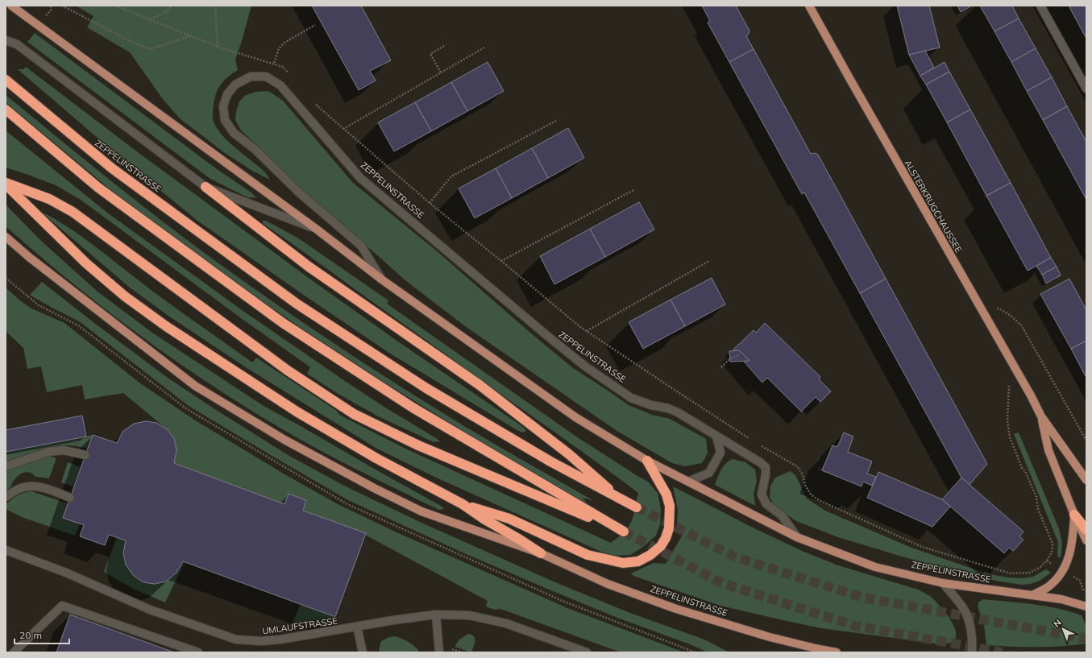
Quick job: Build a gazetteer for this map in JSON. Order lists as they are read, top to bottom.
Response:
{
  "streets": {
    "highway": ["ZEPPELINSTRASSE"],
    "main road": ["ALSTERKRUGCHAUSSEE"],
    "street": ["UMLAUFSTRASSE"]
  },
  "scale_bar": "20 m",
  "north": "top left"
}
